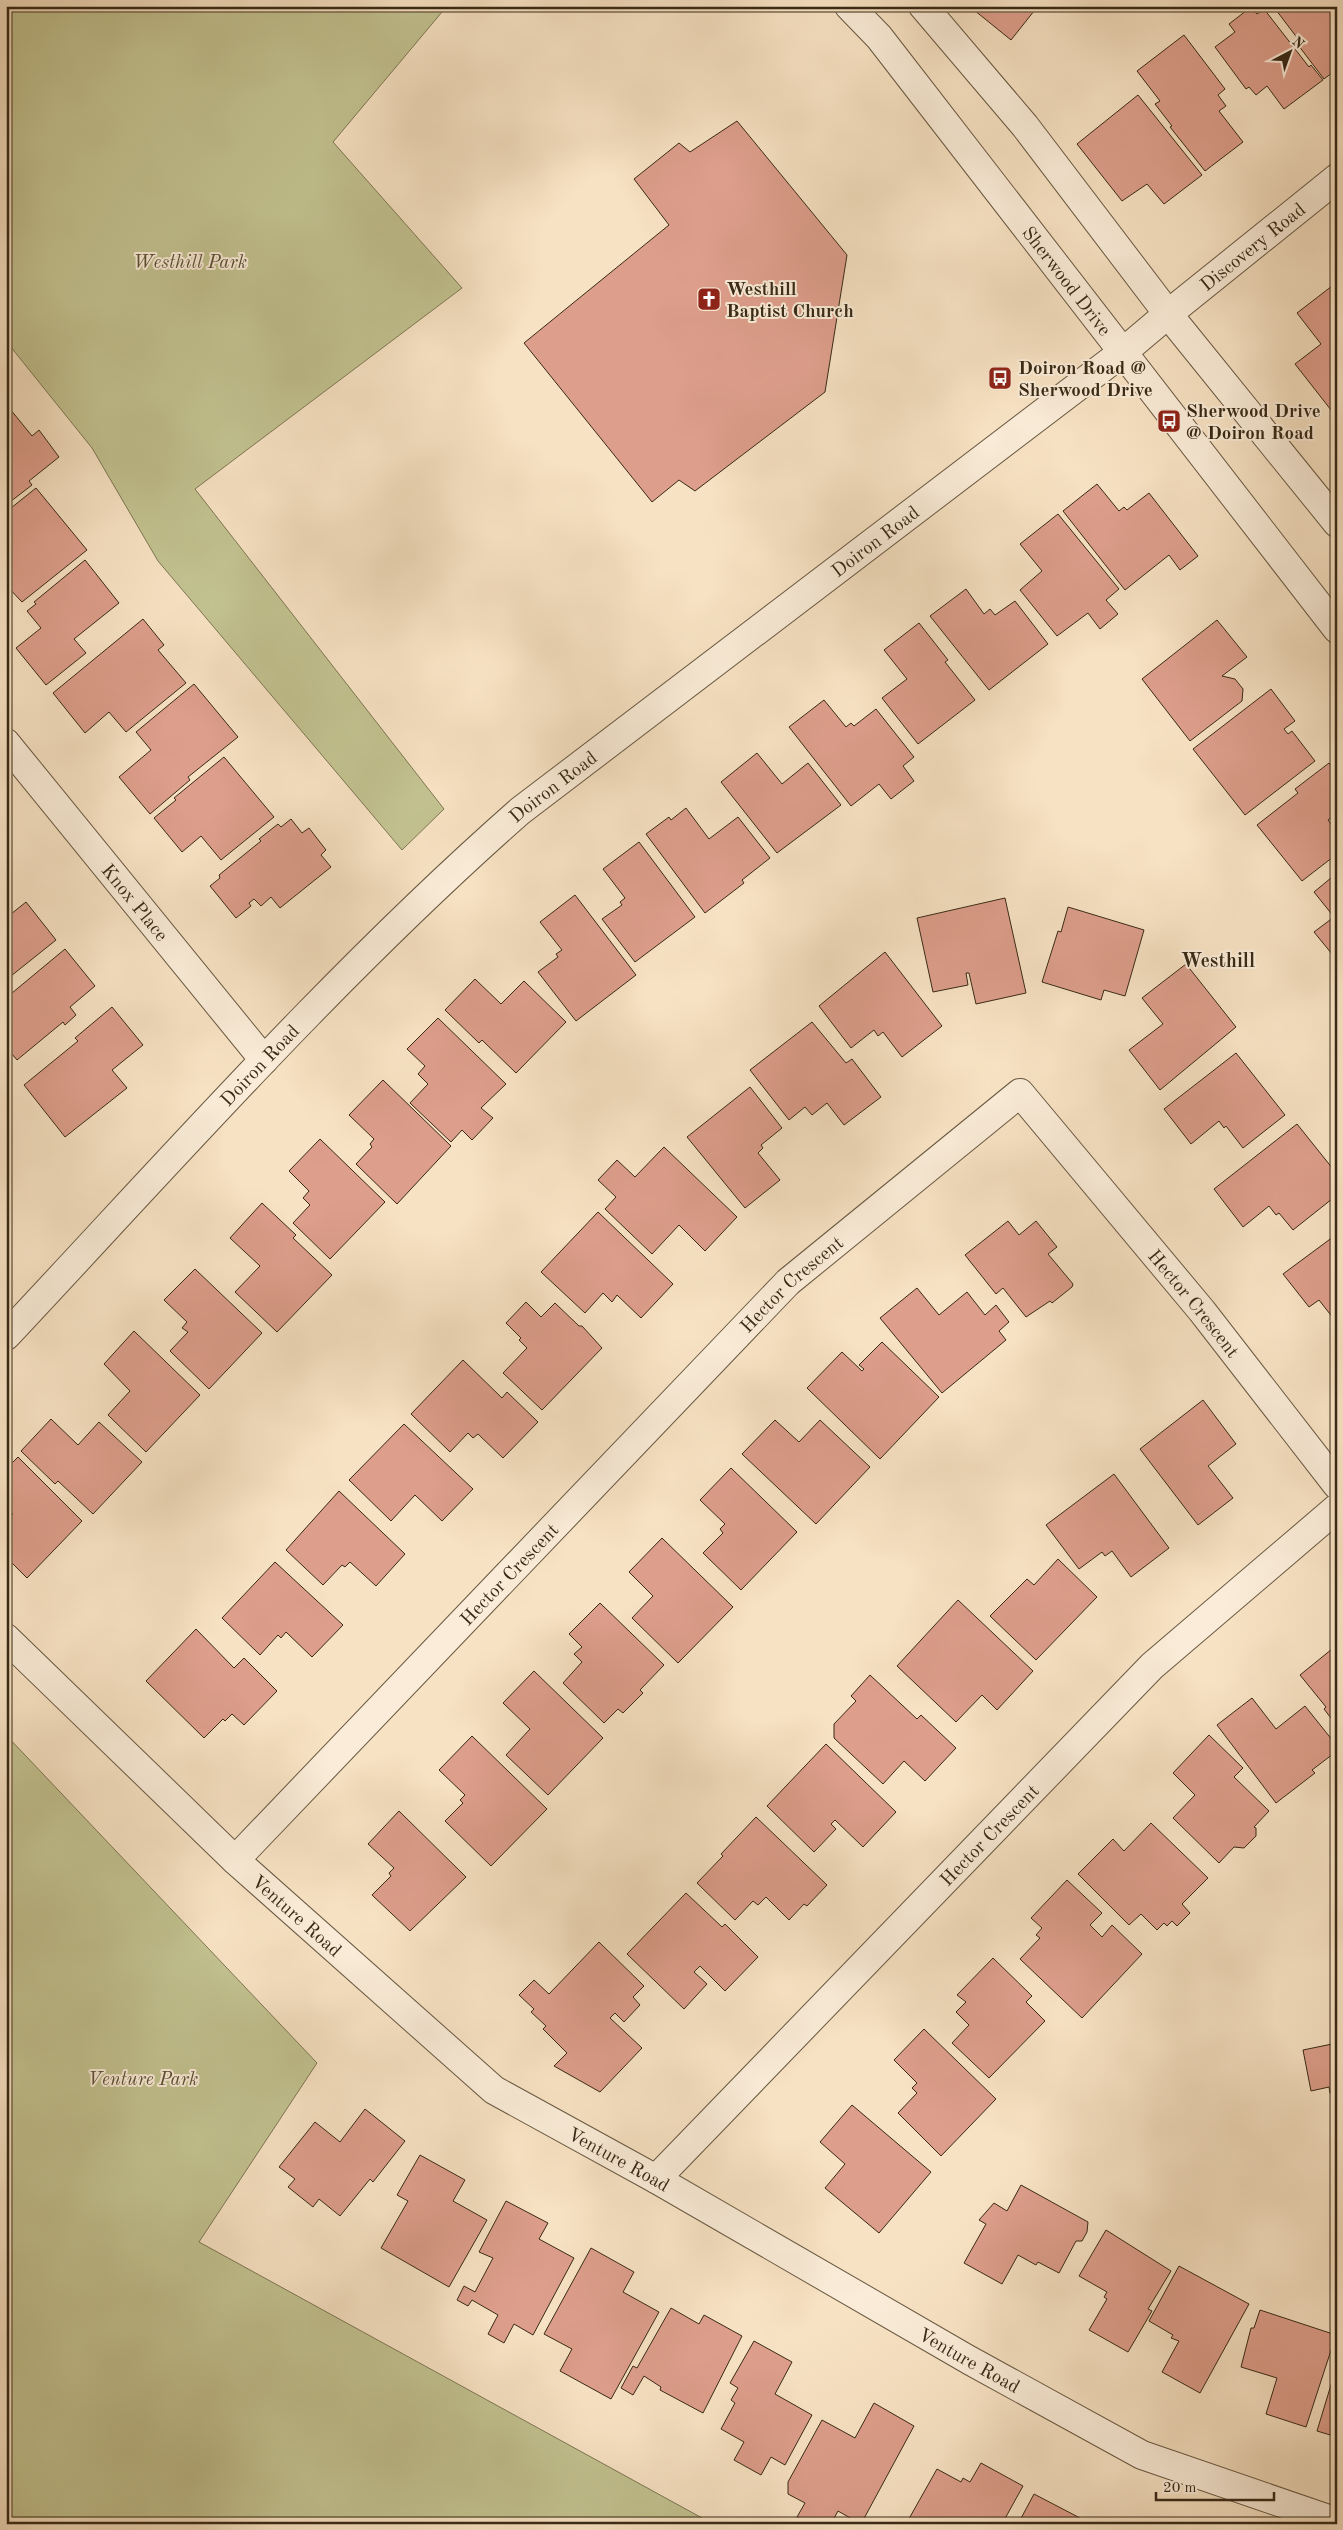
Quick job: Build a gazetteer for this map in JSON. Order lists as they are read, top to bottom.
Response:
{
  "streets": {
    "street": [
      "Discovery Road",
      "Sherwood Drive",
      "Doiron Road",
      "Knox Place",
      "Hector Crescent",
      "Venture Road"
    ]
  },
  "crossings": [
    ["Discovery Road", "Doiron Road"],
    ["Sherwood Drive", "Doiron Road"],
    ["Doiron Road", "Knox Place"],
    ["Hector Crescent", "Venture Road"]
  ],
  "districts": ["Westhill"],
  "parks": ["Westhill Park", "Venture Park"],
  "places": {
    "church": ["Westhill Baptist Church"],
    "bus stop": ["Doiron Road @ Sherwood Drive", "Sherwood Drive @ Doiron Road"]
  },
  "scale_bar": "20 m",
  "north": "top right"
}
